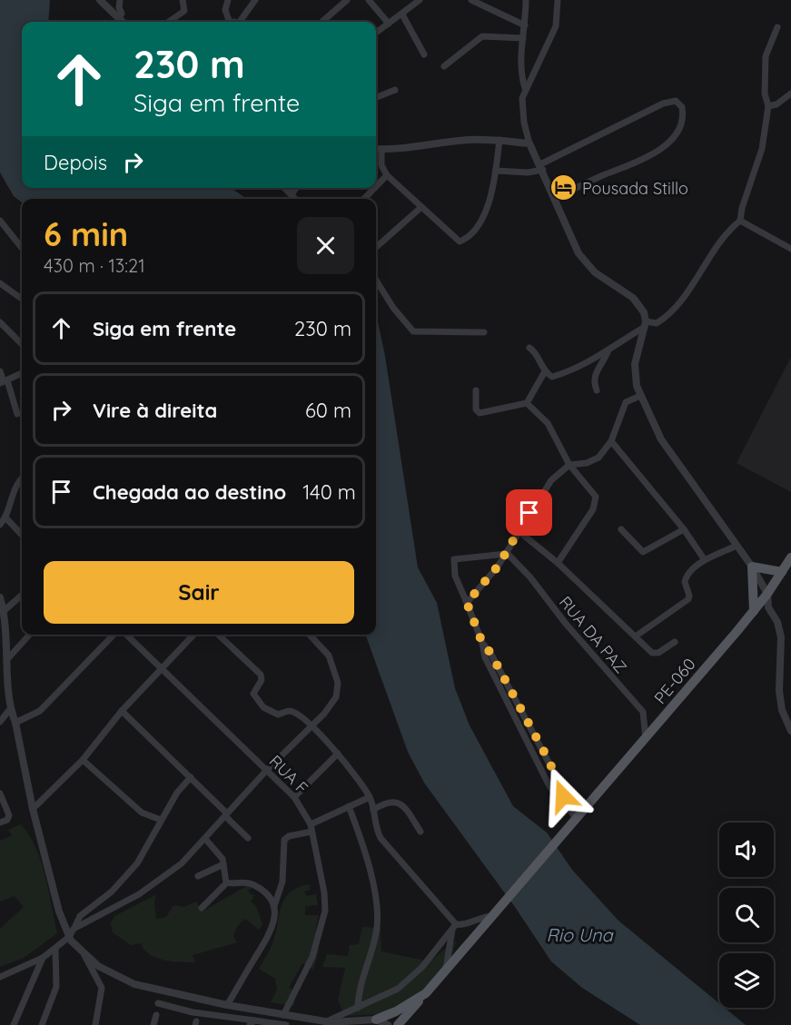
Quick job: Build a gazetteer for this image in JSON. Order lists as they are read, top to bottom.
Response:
{
  "streets": {
    "main road": ["PE-060"],
    "street": ["RUA DA PAZ", "RUA F"]
  },
  "crossings": [
    ["RUA DA PAZ", "PE-060"]
  ],
  "water": ["Rio Una"],
  "places": {
    "hotel": ["Pousada Stillo"]
  },
  "page": {
    "turn": ["230 m", "Siga em frente"],
    "then": "Depois",
    "heading": ["6 min", "430 m · 13:21"],
    "list": [
      {
        "name": "Siga em frente",
        "value": "230 m"
      },
      {
        "name": "Vire à direita",
        "value": "60 m"
      },
      {
        "name": "Chegada ao destino",
        "value": "140 m"
      }
    ],
    "buttons": "Sair"
  }
}
